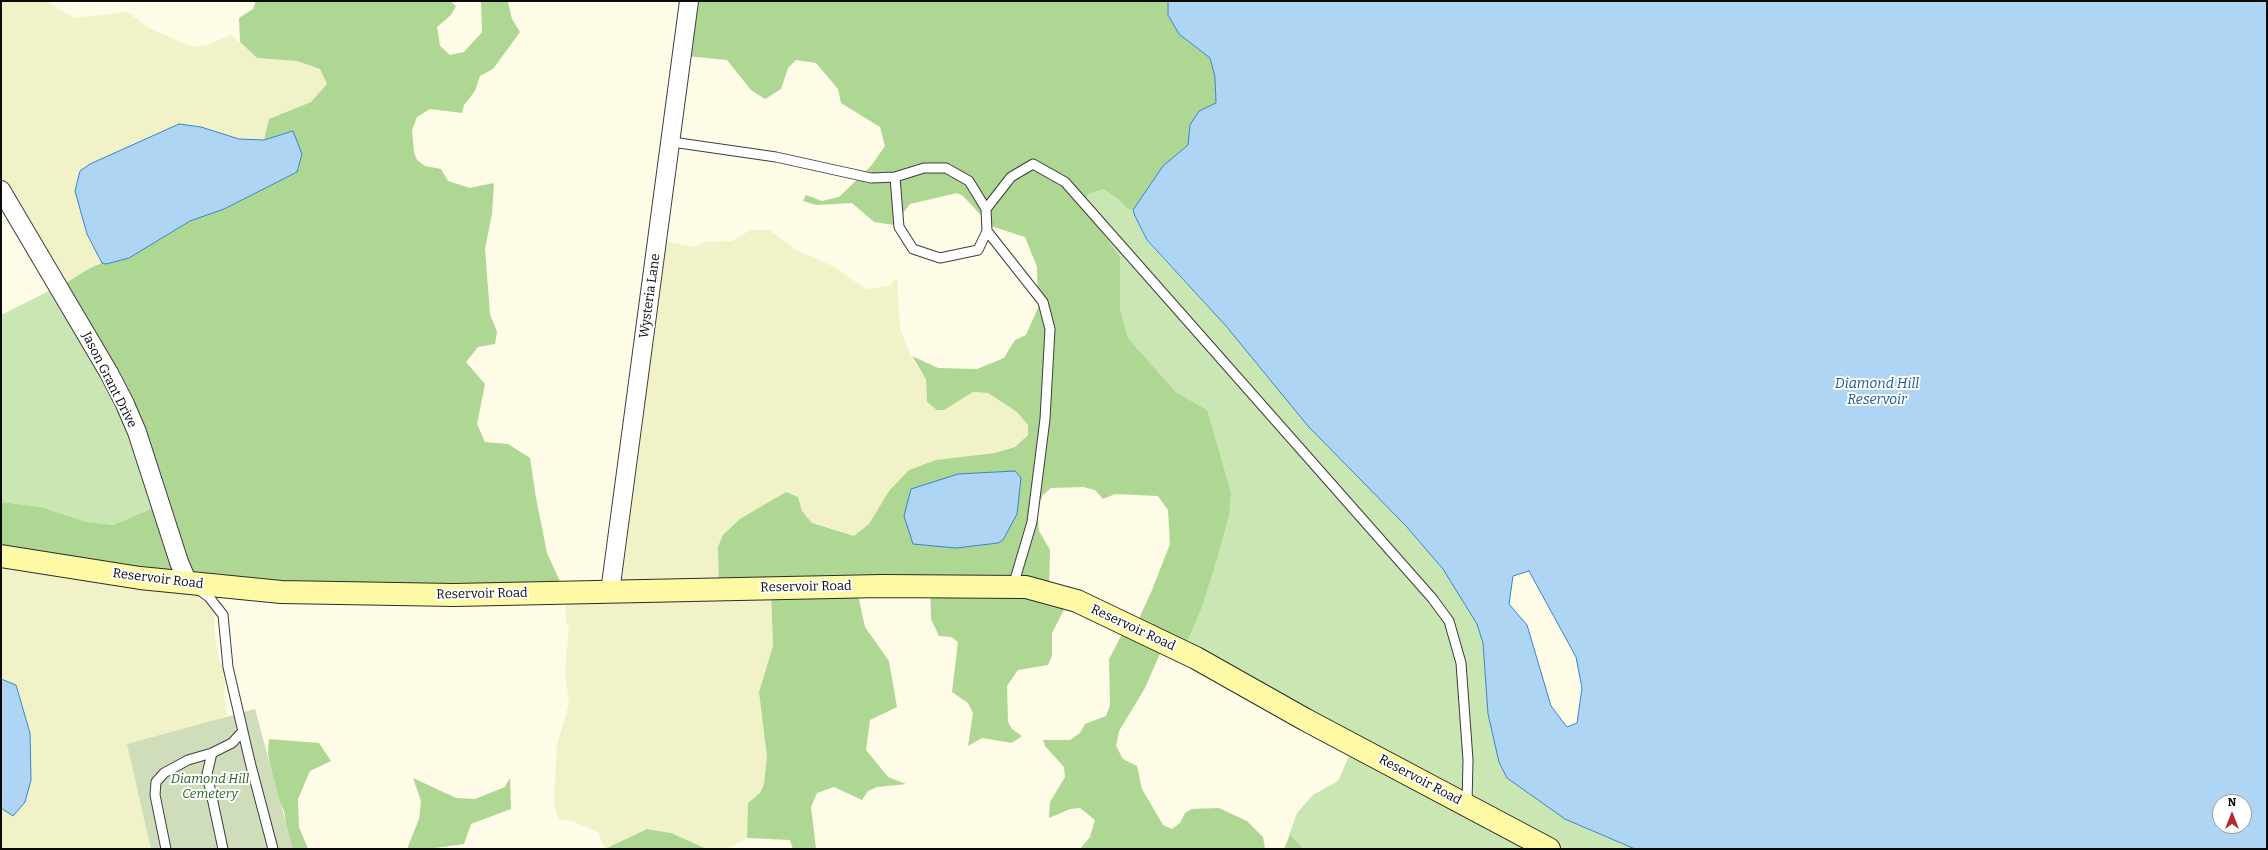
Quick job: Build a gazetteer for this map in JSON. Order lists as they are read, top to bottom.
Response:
{
  "streets": {
    "street": ["Wysteria Lane", "Jason Grant Drive", "Reservoir Road"]
  },
  "crossings": [
    ["Wysteria Lane", "Reservoir Road"],
    ["Jason Grant Drive", "Reservoir Road"]
  ],
  "water": ["Diamond Hill Reservoir"],
  "parks": ["Diamond Hill Cemetery"],
  "north": "top"
}
